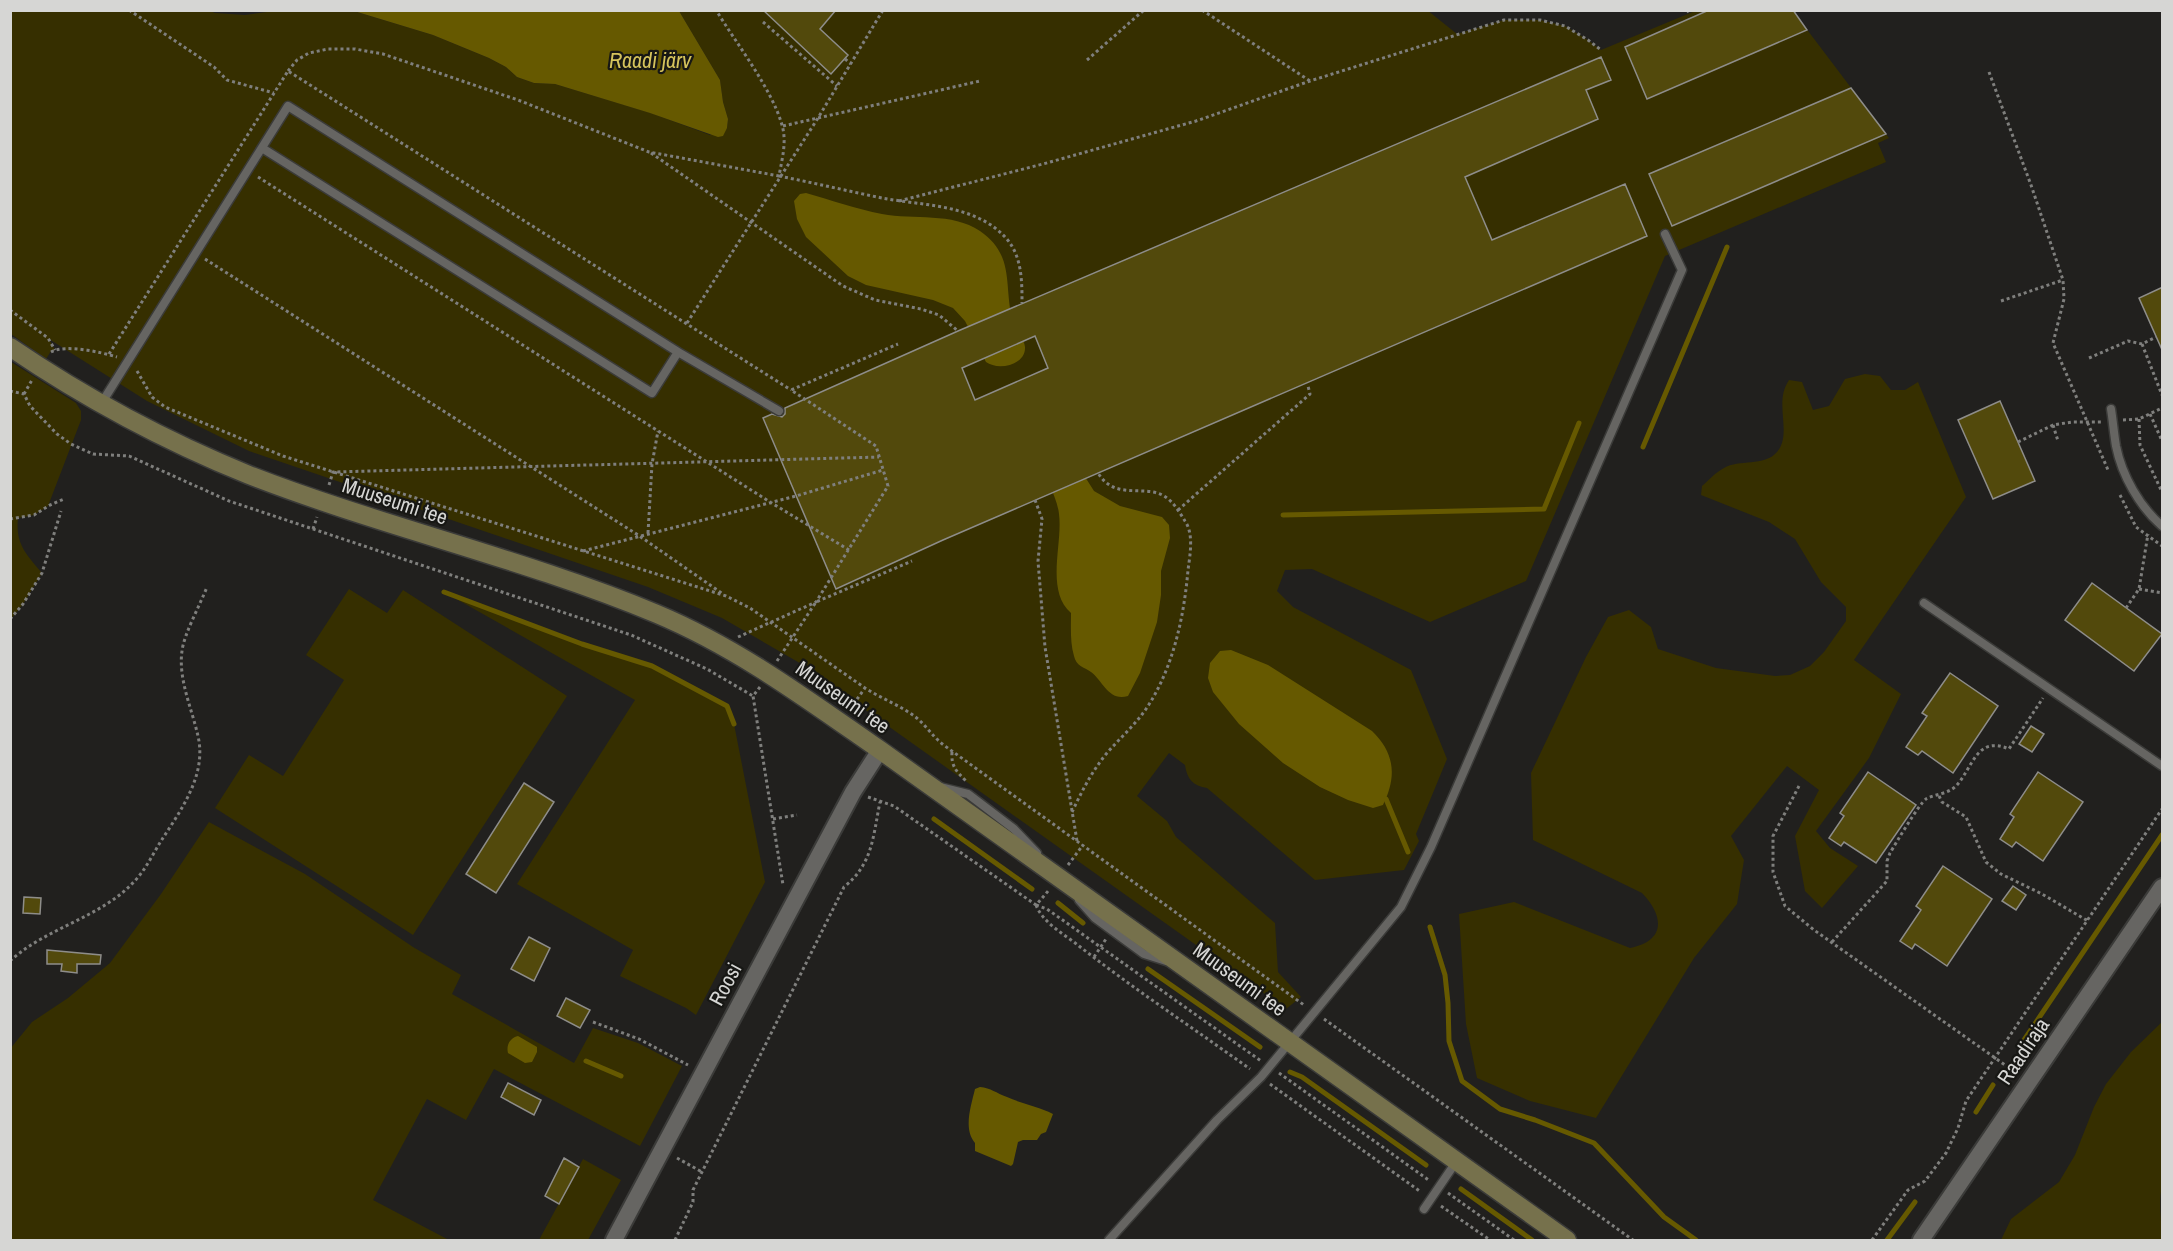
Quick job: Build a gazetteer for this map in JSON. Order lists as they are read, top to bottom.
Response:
{
  "streets": {
    "street": ["Muuseumi tee", "Roosi", "Raadiraja"]
  },
  "crossings": [
    ["Muuseumi tee", "Roosi"]
  ],
  "water": ["Raadi järv"]
}
